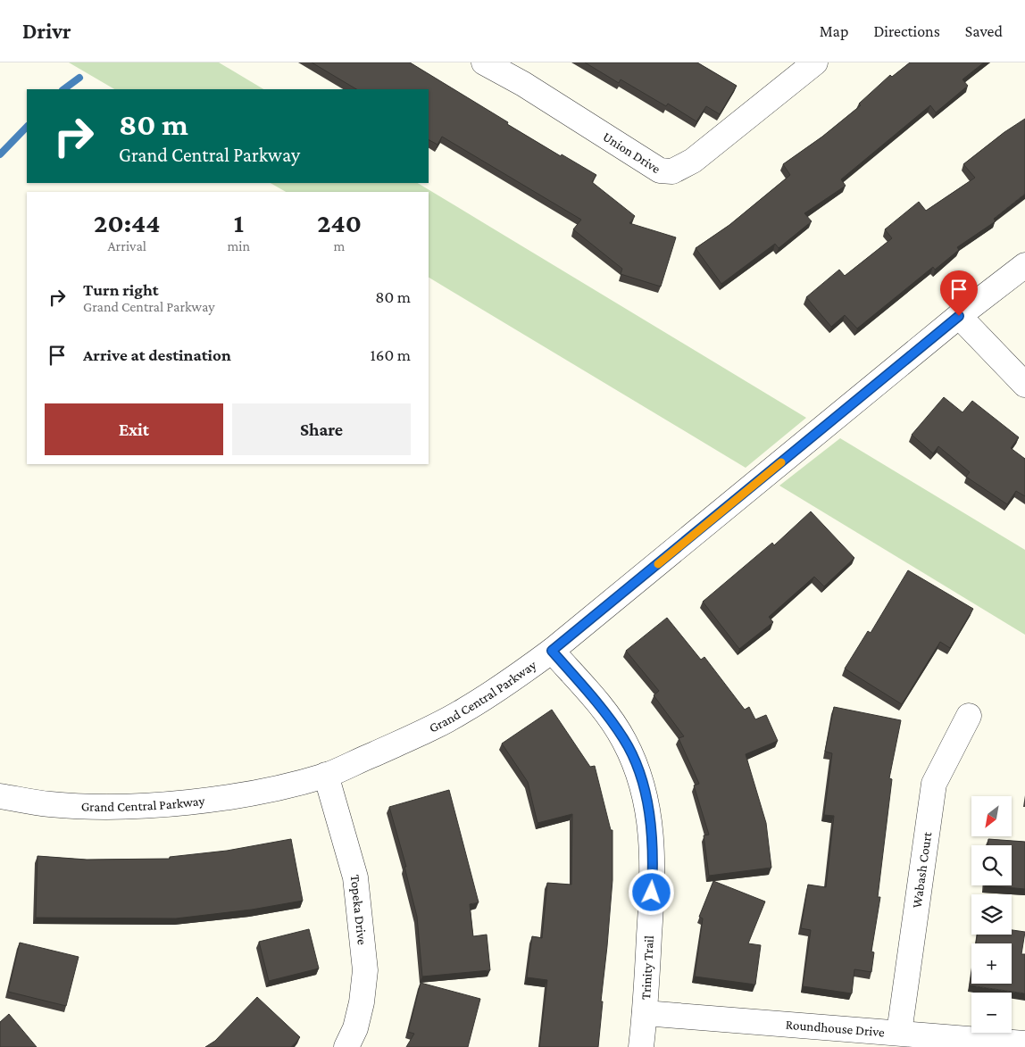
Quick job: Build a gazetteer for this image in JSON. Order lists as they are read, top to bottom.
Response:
{
  "streets": {
    "street": [
      "Union Drive",
      "Grand Central Parkway",
      "Wabash Court",
      "Topeka Drive",
      "Trinity Trail",
      "Roundhouse Drive"
    ]
  },
  "crossings": [
    ["Grand Central Parkway", "Topeka Drive"],
    ["Grand Central Parkway", "Trinity Trail"],
    ["Wabash Court", "Roundhouse Drive"],
    ["Trinity Trail", "Roundhouse Drive"]
  ],
  "north": "bottom left",
  "page": {
    "header": "Drivr",
    "nav": ["Map", "Directions", "Saved"],
    "turn": ["80 m", "Grand Central Parkway"],
    "eta": [
      "20:44",
      "Arrival",
      "1",
      "min",
      "240",
      "m"
    ],
    "list": [
      {
        "name": "Turn right",
        "note": "Grand Central Parkway",
        "value": "80 m"
      },
      {
        "name": "Arrive at destination",
        "value": "160 m"
      }
    ],
    "buttons": ["Exit", "Share"],
    "map_buttons": ["+", "−"]
  }
}
